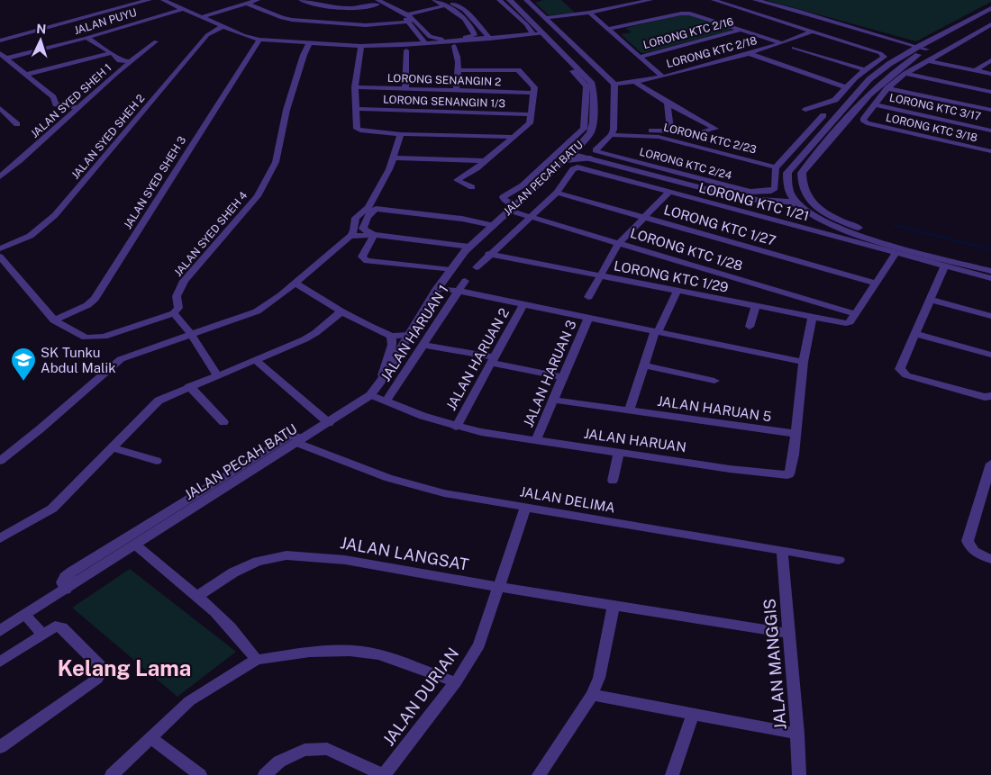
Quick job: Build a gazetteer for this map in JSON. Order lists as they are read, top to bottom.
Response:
{
  "streets": {
    "street": [
      "JALAN PUYU",
      "LORONG KTC 2/16",
      "LORONG KTC 2/18",
      "LORONG SENANGIN 2",
      "JALAN SYED SHEH 1",
      "LORONG SENANGIN 1/3",
      "LORONG KTC 3/17",
      "LORONG KTC 3/18",
      "JALAN SYED SHEH 2",
      "LORONG KTC 2/23",
      "LORONG KTC 2/24",
      "JALAN PECAH BATU",
      "JALAN SYED SHEH 3",
      "LORONG KTC 1/21",
      "LORONG KTC 1/27",
      "JALAN SYED SHEH 4",
      "LORONG KTC 1/28",
      "LORONG KTC 1/29",
      "JALAN HARUAN 1",
      "JALAN HARUAN 2",
      "JALAN HARUAN 3",
      "JALAN HARUAN 5",
      "JALAN HARUAN",
      "JALAN DELIMA",
      "JALAN LANGSAT",
      "JALAN MANGGIS",
      "JALAN DURIAN"
    ]
  },
  "crossings": [
    ["LORONG KTC 3/17", "LORONG KTC 3/18"],
    ["LORONG KTC 2/23", "LORONG KTC 2/24"],
    ["JALAN PECAH BATU", "LORONG KTC 1/28"],
    ["JALAN PECAH BATU", "JALAN HARUAN"],
    ["JALAN PECAH BATU", "JALAN DELIMA"],
    ["LORONG KTC 1/21", "LORONG KTC 1/27"],
    ["LORONG KTC 1/21", "LORONG KTC 1/28"],
    ["LORONG KTC 1/21", "LORONG KTC 1/29"],
    ["LORONG KTC 1/28", "LORONG KTC 1/29"],
    ["LORONG KTC 1/29", "JALAN HARUAN"],
    ["JALAN HARUAN 1", "JALAN HARUAN"],
    ["JALAN HARUAN 2", "JALAN HARUAN"],
    ["JALAN HARUAN 3", "JALAN HARUAN 5"],
    ["JALAN HARUAN 3", "JALAN HARUAN"],
    ["JALAN HARUAN 5", "JALAN HARUAN"],
    ["JALAN DELIMA", "JALAN MANGGIS"],
    ["JALAN DELIMA", "JALAN DURIAN"],
    ["JALAN LANGSAT", "JALAN MANGGIS"],
    ["JALAN LANGSAT", "JALAN DURIAN"]
  ],
  "districts": ["Kelang Lama"],
  "places": {
    "school or university": ["SK Tunku Abdul Malik"]
  },
  "north": "top"
}
